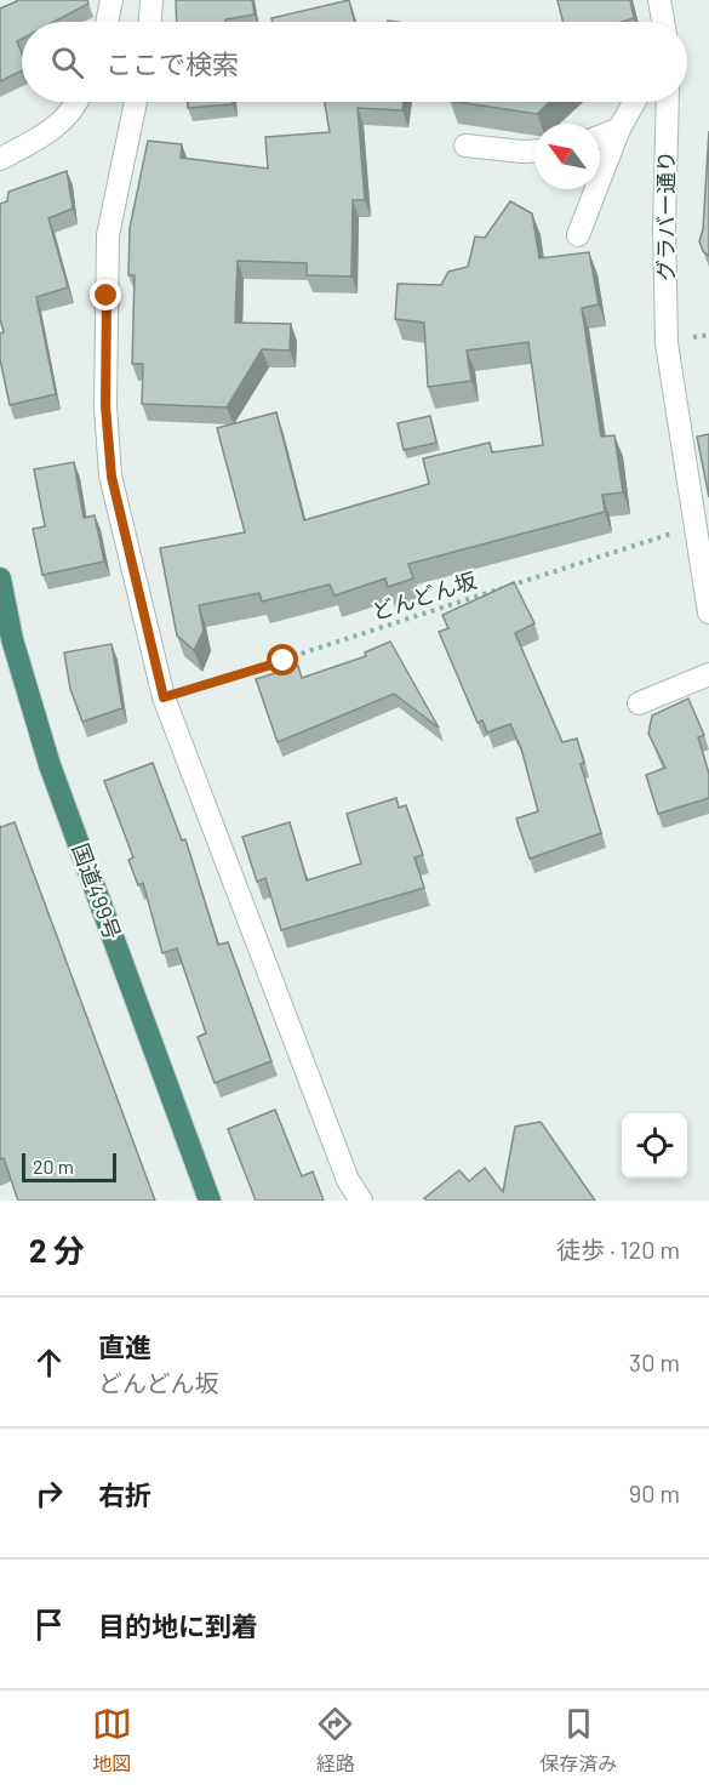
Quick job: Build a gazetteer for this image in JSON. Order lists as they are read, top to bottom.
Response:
{
  "streets": {
    "highway": ["国道499号"],
    "street": ["グラバー通り"],
    "path": ["どんどん坂"]
  },
  "crossings": [
    ["グラバー通り", "どんどん坂"]
  ],
  "scale_bar": "20 m",
  "north": "top left",
  "page": {
    "search": "ここで検索",
    "scale": "20 m",
    "heading": ["2 分", "徒歩 · 120 m"],
    "list": [
      ["直進", "どんどん坂", "30 m"],
      ["右折", "90 m"],
      "目的地に到着"
    ],
    "nav": ["地図", "経路", "保存済み"]
  }
}
